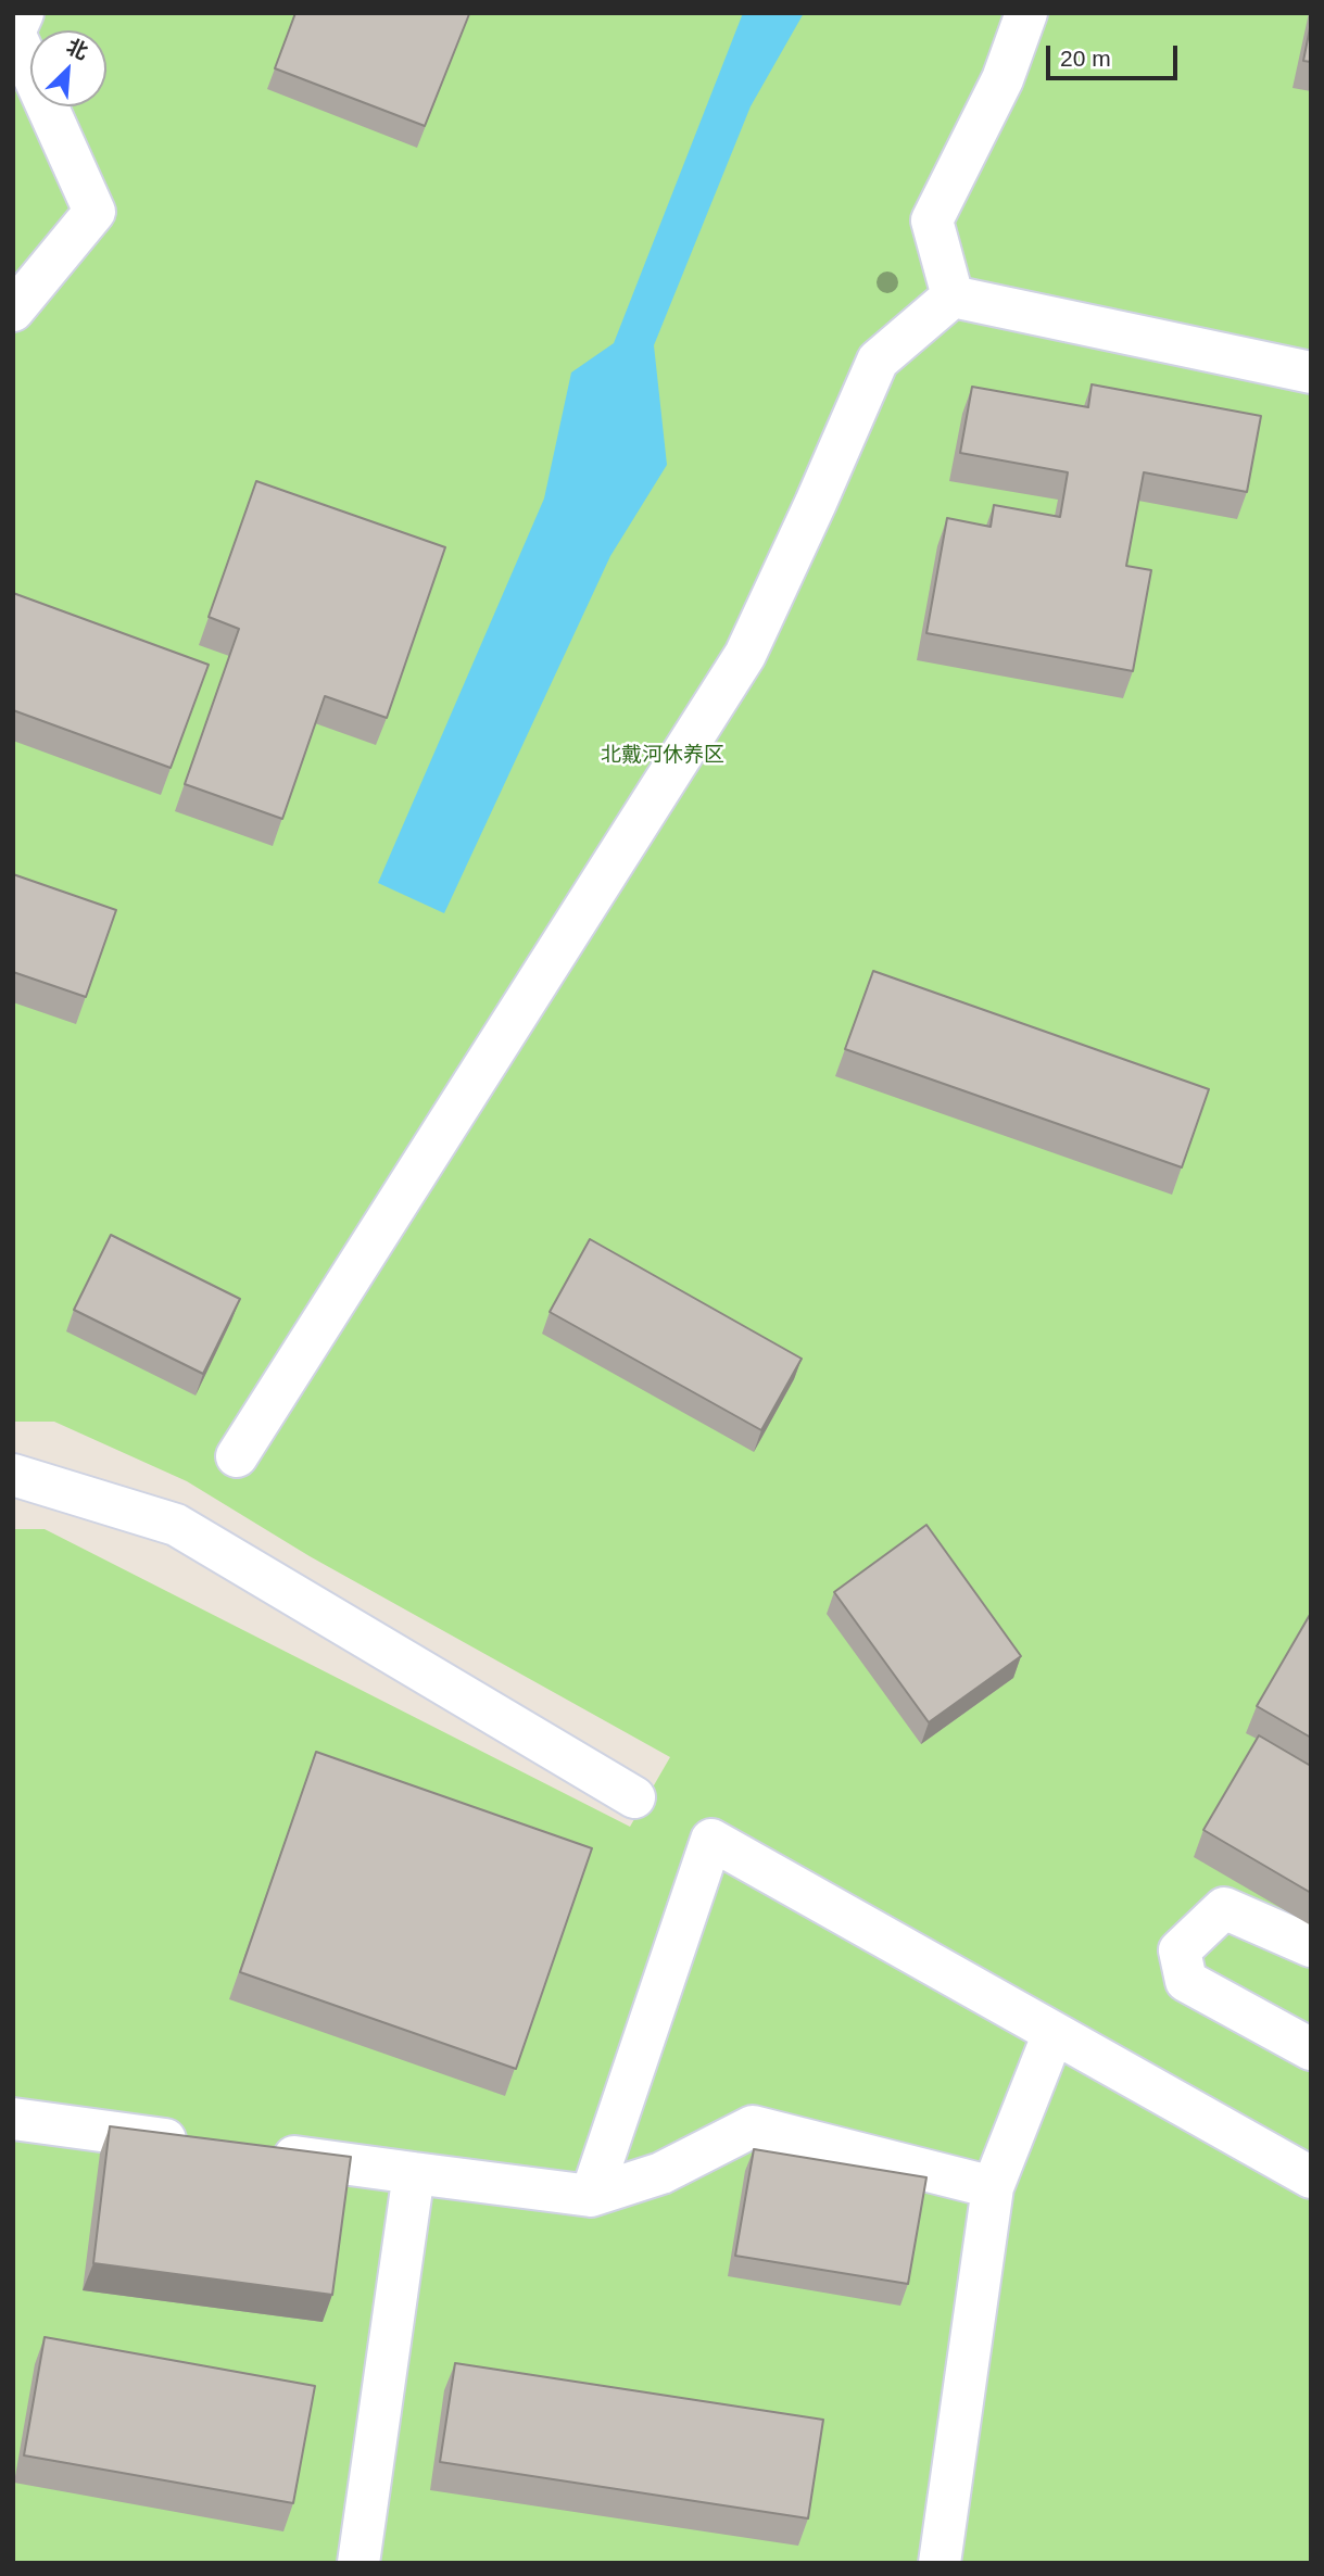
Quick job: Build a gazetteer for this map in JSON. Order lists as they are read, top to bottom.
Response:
{
  "parks": ["北戴河休养区"],
  "scale_bar": "20 m",
  "north": "top right"
}
